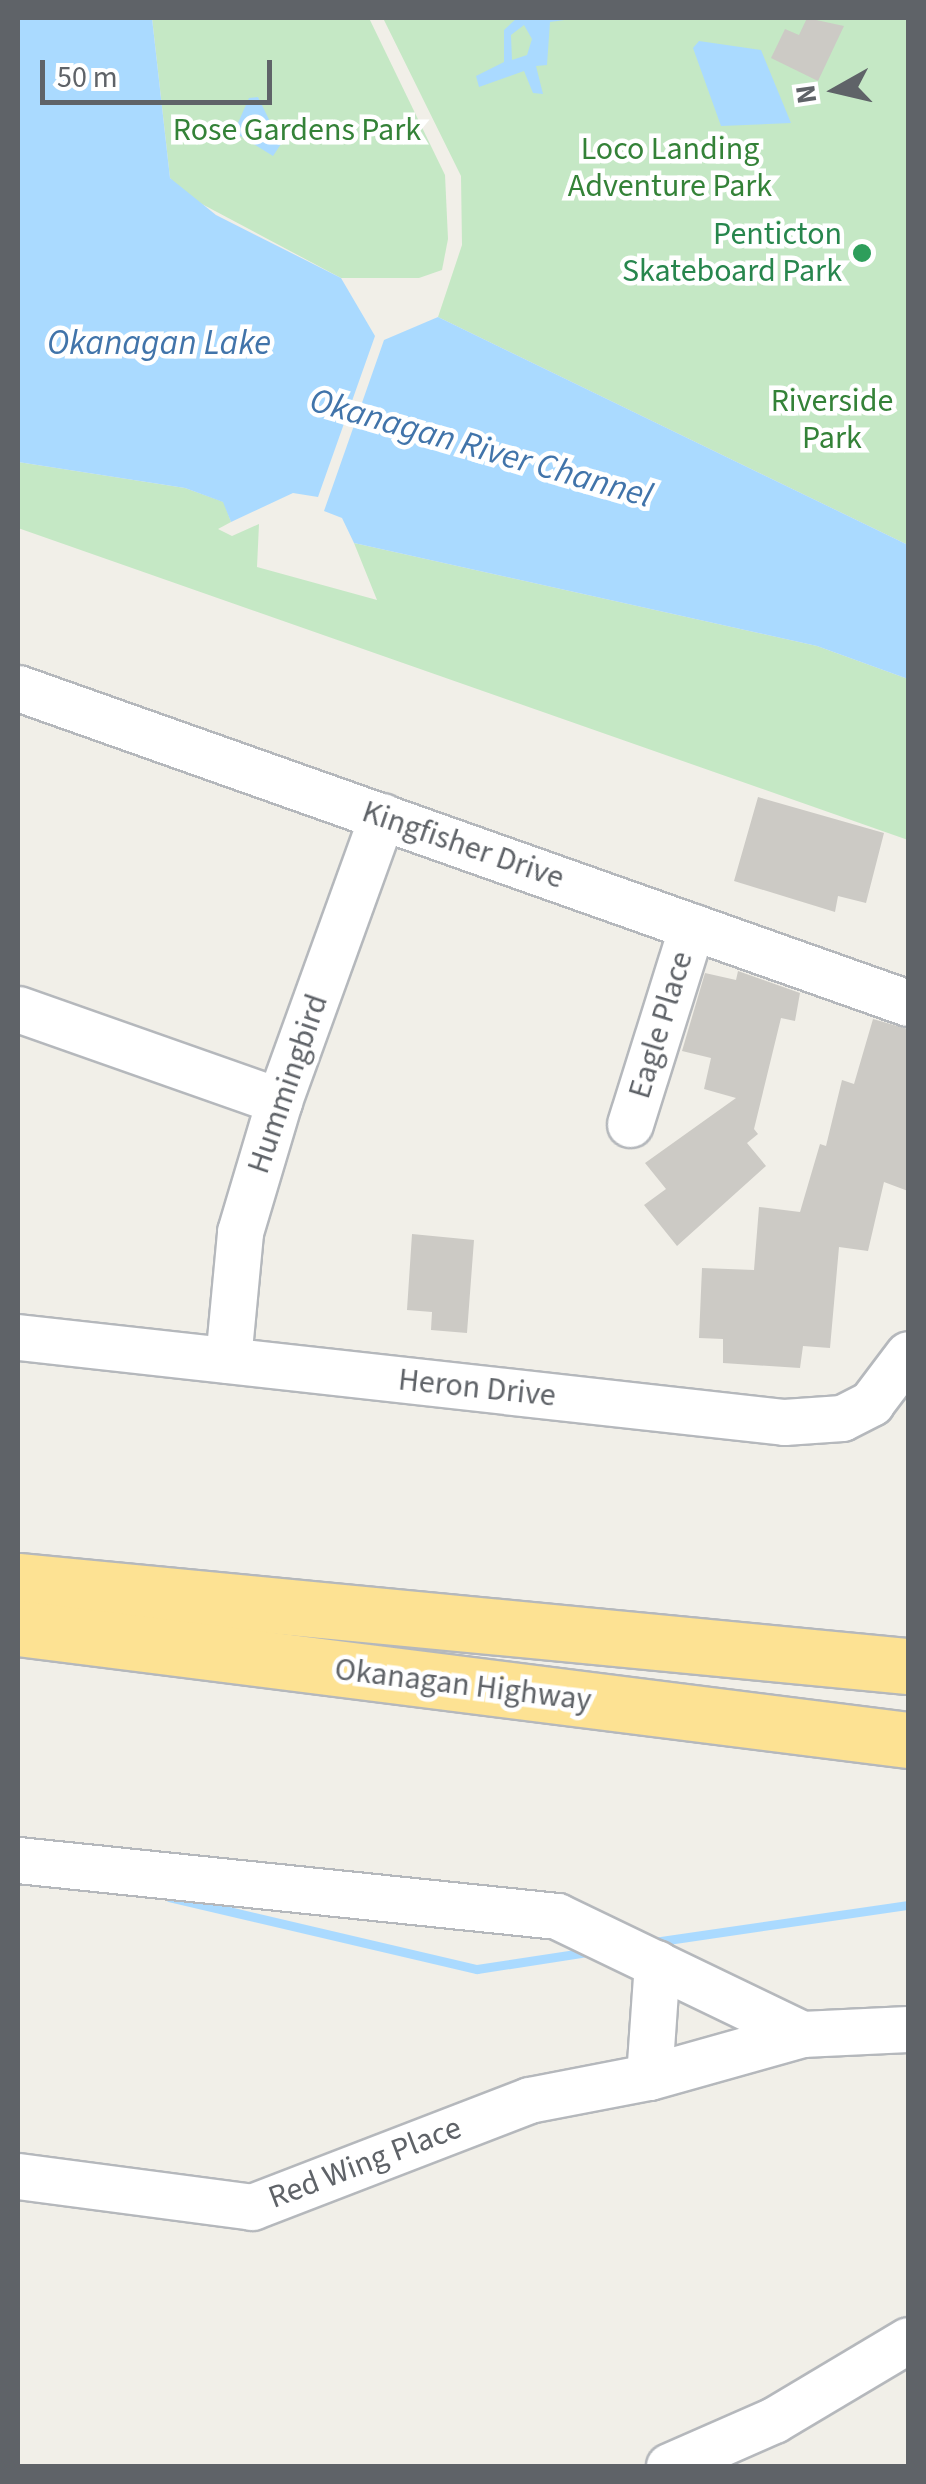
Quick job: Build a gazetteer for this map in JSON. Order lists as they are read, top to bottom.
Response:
{
  "streets": {
    "highway": ["Okanagan Highway"],
    "street": [
      "Kingfisher Drive",
      "Eagle Place",
      "Hummingbird",
      "Heron Drive",
      "Red Wing Place"
    ]
  },
  "crossings": [
    ["Kingfisher Drive", "Eagle Place"],
    ["Kingfisher Drive", "Hummingbird"],
    ["Hummingbird", "Heron Drive"]
  ],
  "water": ["Okanagan Lake", "Okanagan River Channel"],
  "parks": ["Rose Gardens Park", "Loco Landing Adventure Park", "Riverside Park"],
  "places": ["Penticton Skateboard Park"],
  "scale_bar": "50 m",
  "north": "left"
}
